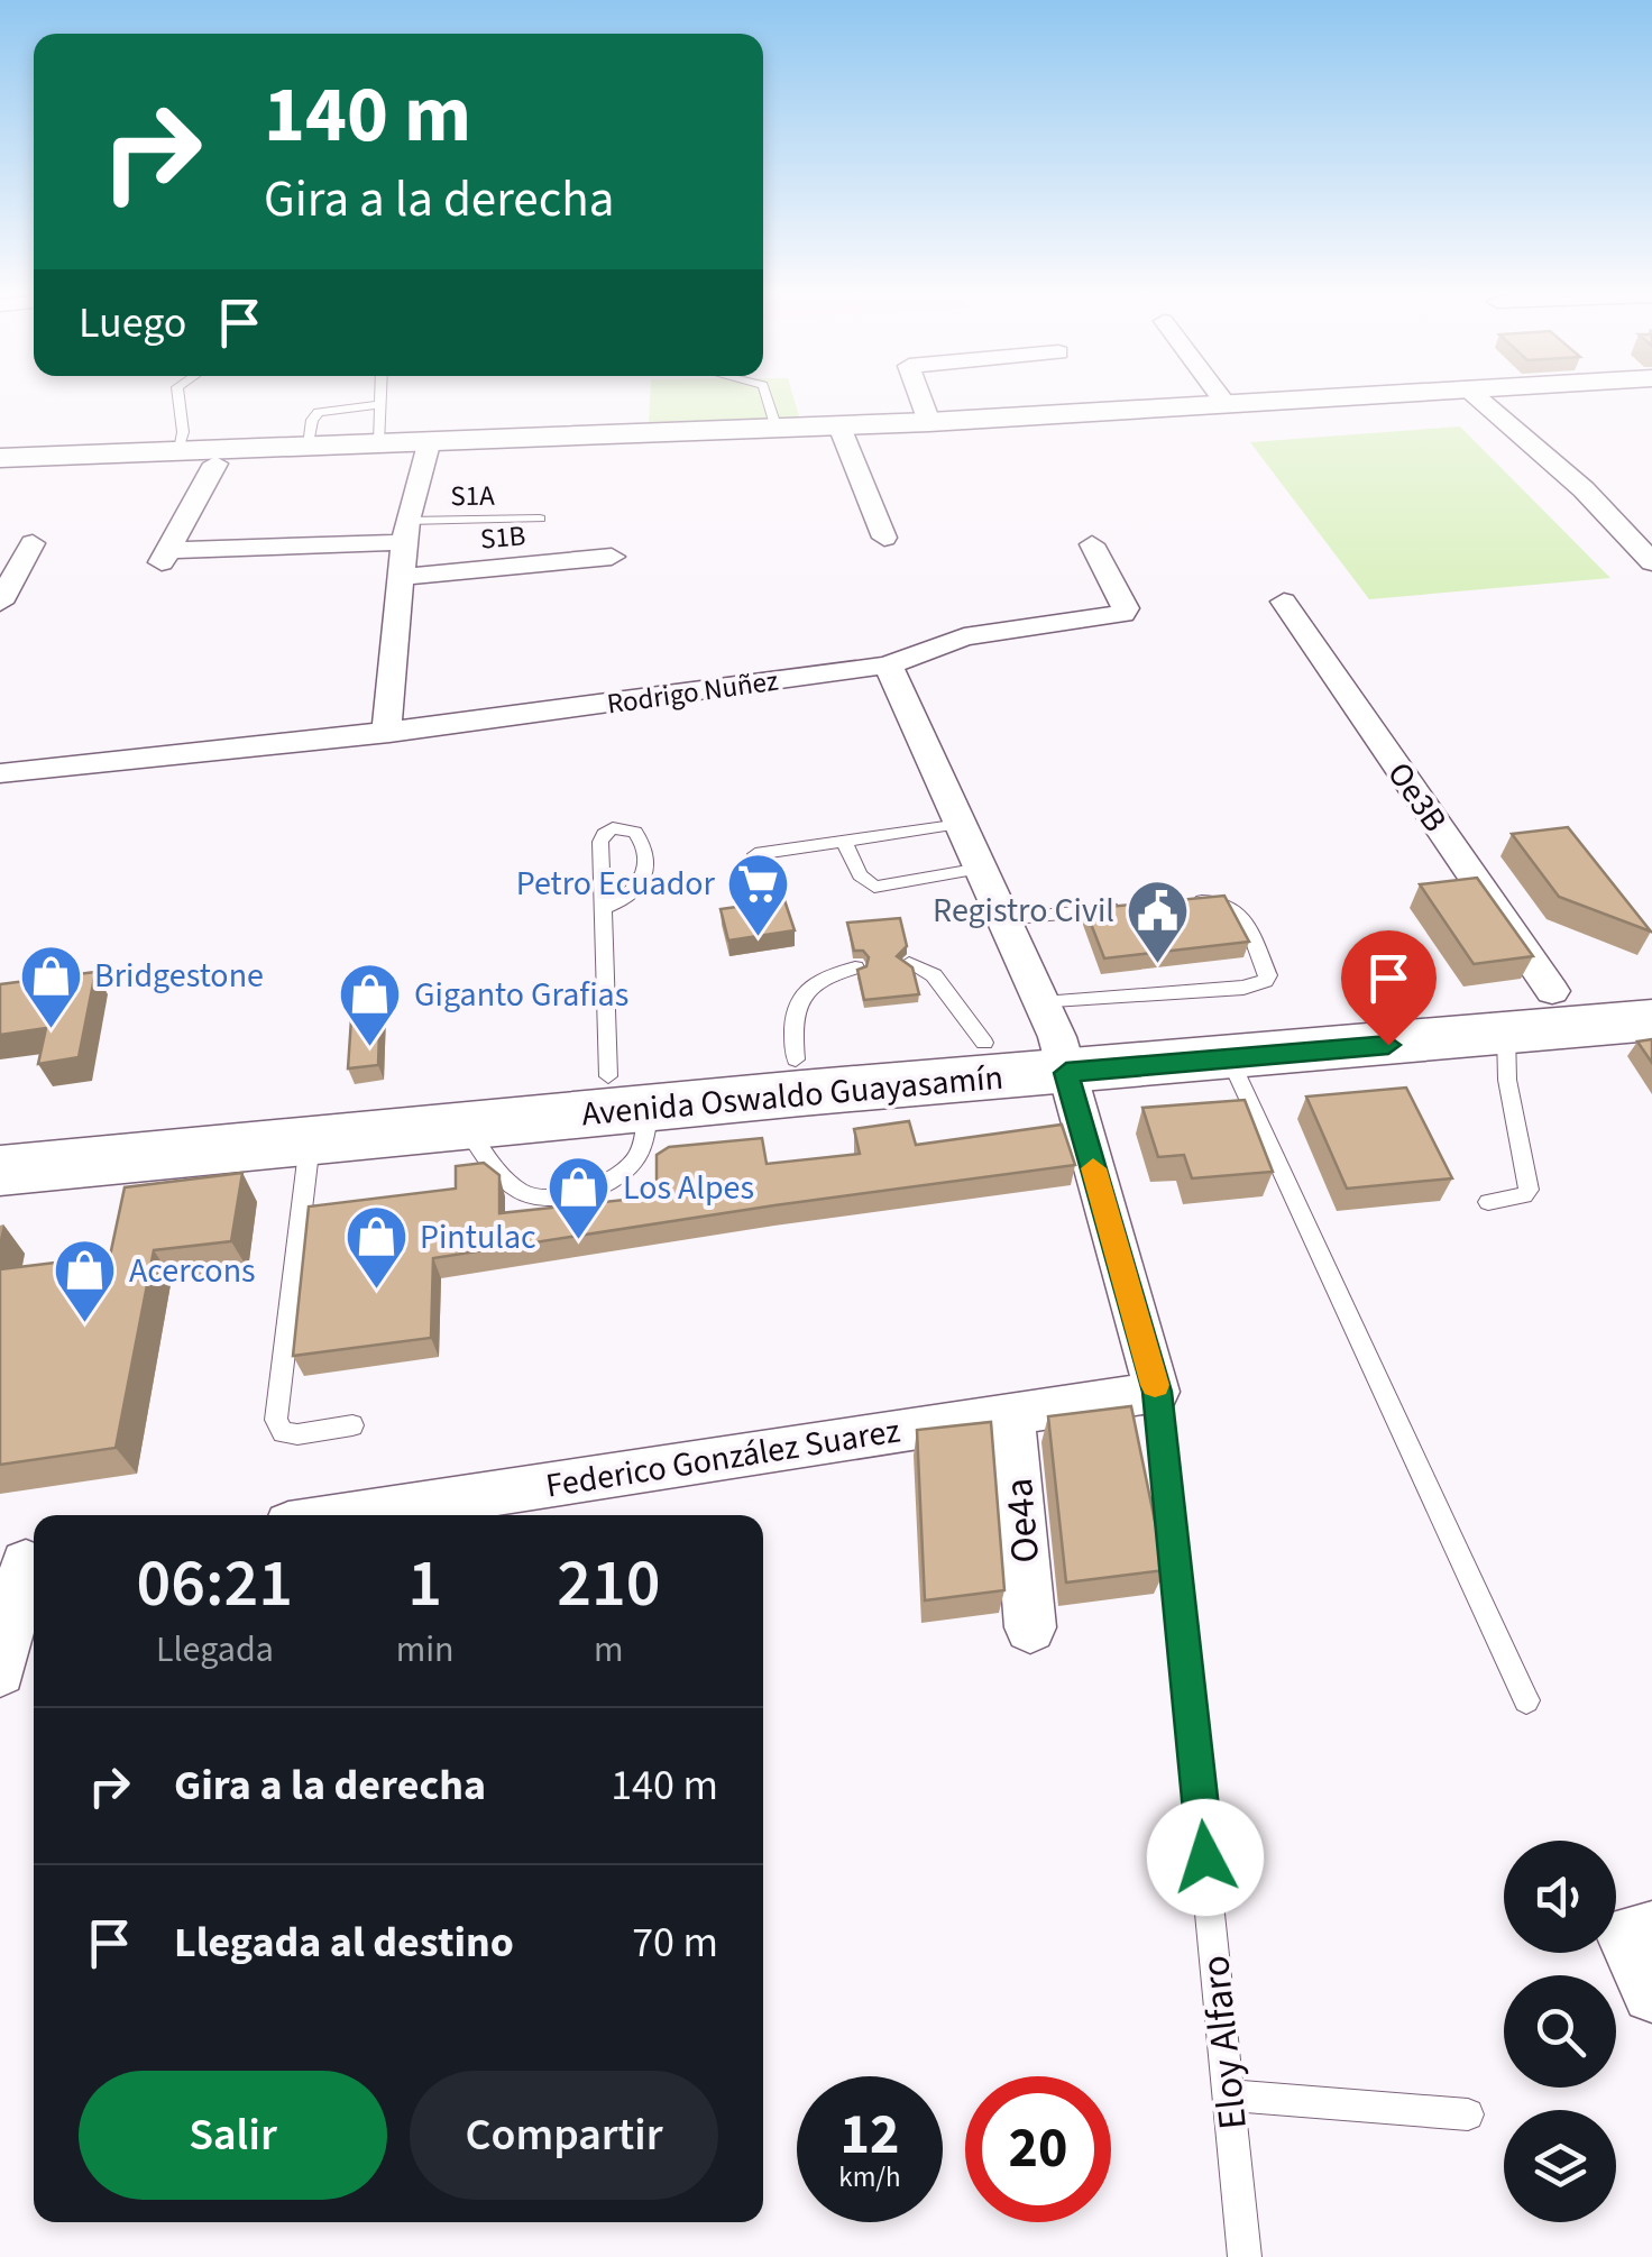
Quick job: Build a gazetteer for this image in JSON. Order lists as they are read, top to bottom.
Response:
{
  "streets": {
    "main road": ["Avenida Oswaldo Guayasamín"],
    "street": [
      "S1B",
      "Rodrigo Nuñez",
      "Oe3B",
      "Federico González Suarez",
      "Oe4a",
      "Eloy Alfaro"
    ],
    "lane": ["S1A"]
  },
  "crossings": [
    ["Oe3B", "Avenida Oswaldo Guayasamín"],
    ["Avenida Oswaldo Guayasamín", "Eloy Alfaro"],
    ["Federico González Suarez", "Oe4a"],
    ["Federico González Suarez", "Eloy Alfaro"]
  ],
  "places": {
    "supermarket": ["Petro Ecuador"],
    "public building": ["Registro Civil"],
    "shop": [
      "Bridgestone",
      "Giganto Grafias",
      "Los Alpes",
      "Pintulac",
      "Acercons"
    ]
  },
  "page": {
    "turn": ["140 m", "Gira a la derecha"],
    "then": "Luego",
    "eta": [
      "06:21",
      "Llegada",
      "1",
      "min",
      "210",
      "m"
    ],
    "list": [
      {
        "name": "Gira a la derecha",
        "value": "140 m"
      },
      {
        "name": "Llegada al destino",
        "value": "70 m"
      }
    ],
    "buttons": ["Salir", "Compartir"],
    "speed": "12 km/h",
    "limit": "20"
  }
}
